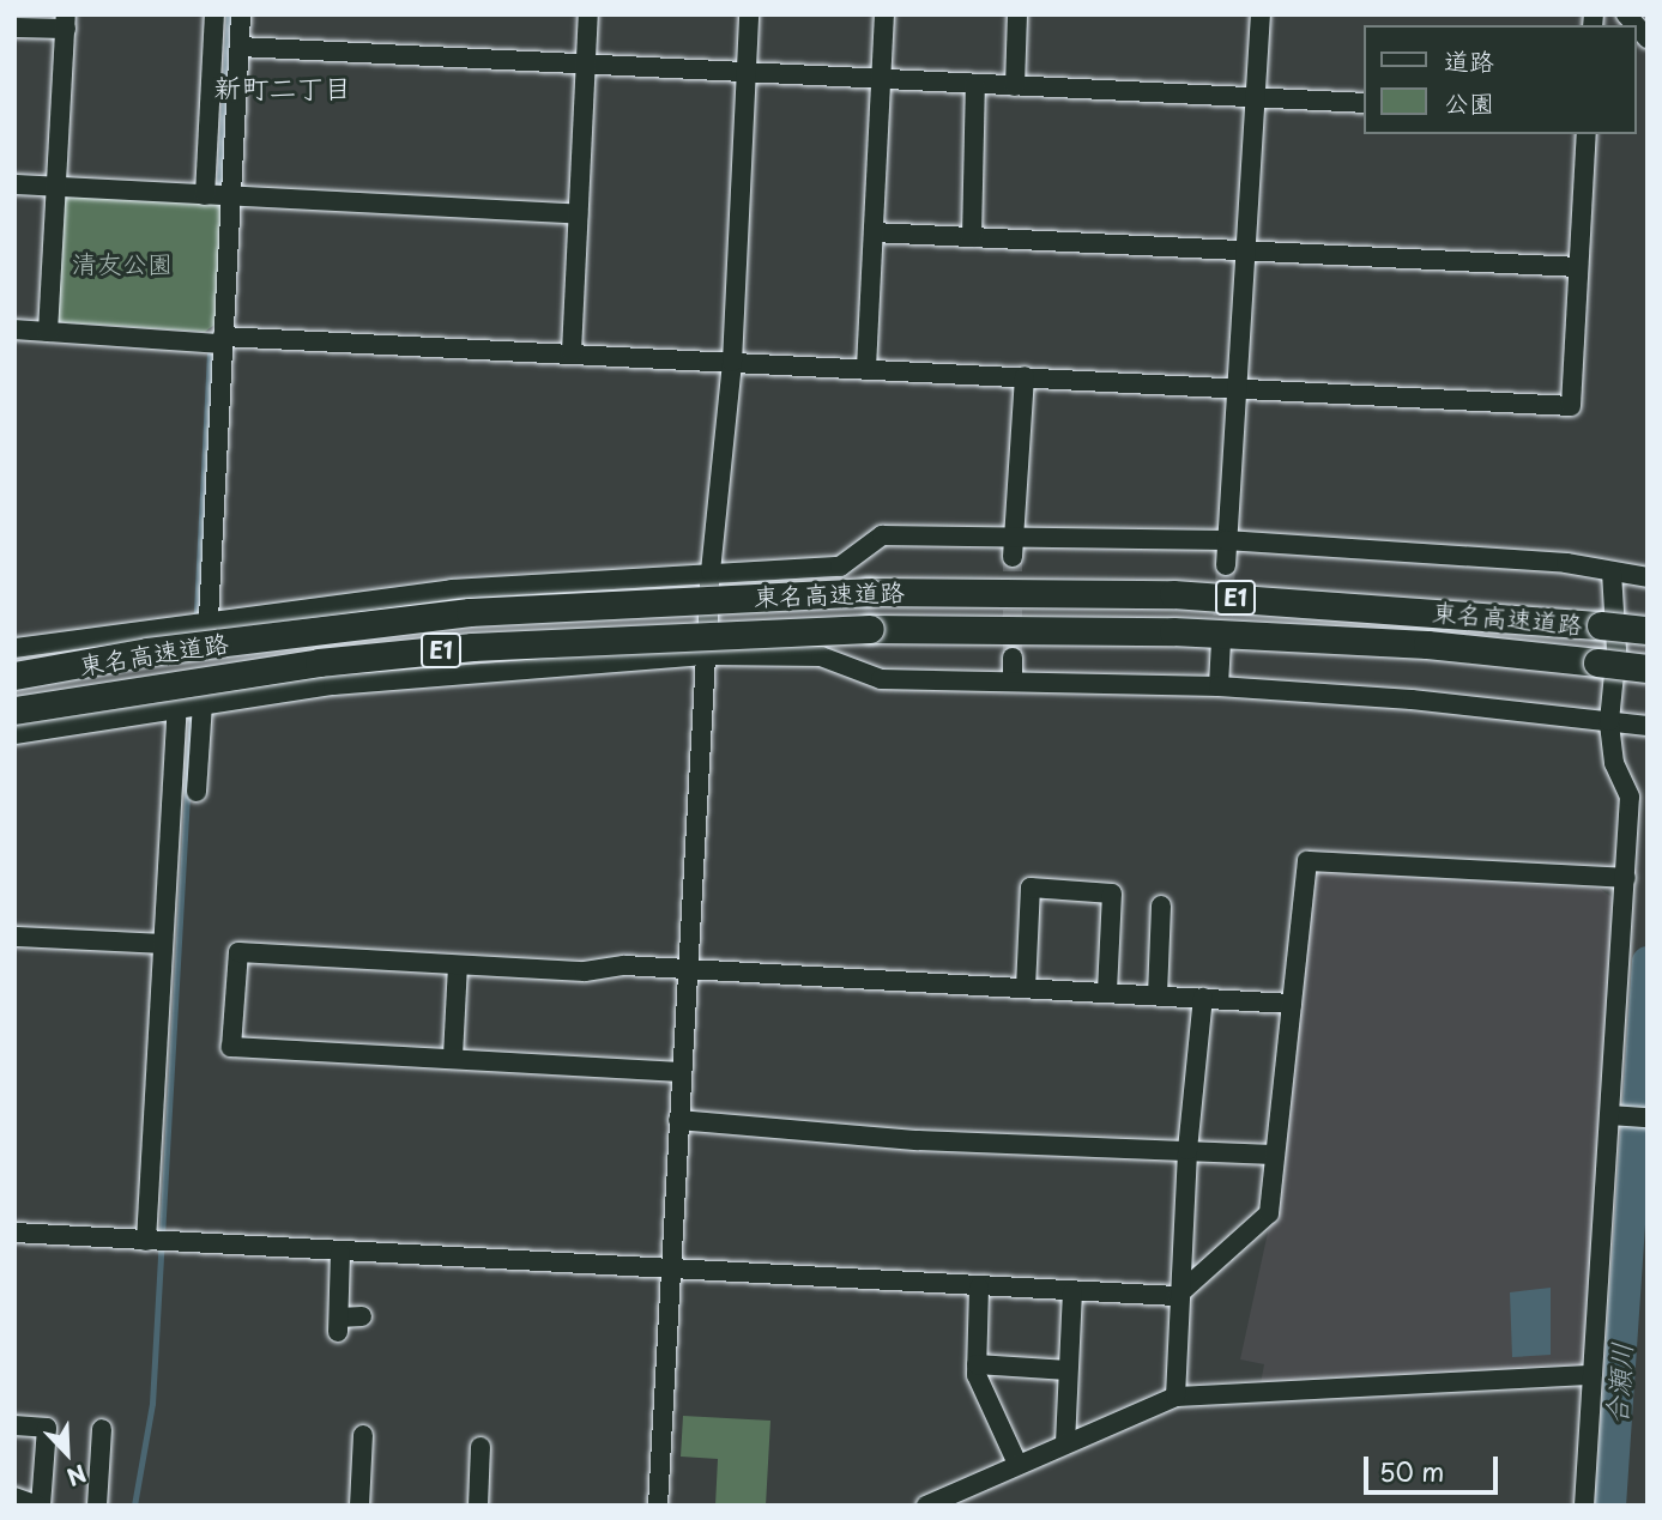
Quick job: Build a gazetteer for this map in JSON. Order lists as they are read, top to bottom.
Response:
{
  "streets": {
    "highway": ["東名高速道路", "E1"]
  },
  "districts": ["新町二丁目"],
  "water": ["合瀬川"],
  "parks": ["清友公園"],
  "legend": ["道路", "公園"],
  "scale_bar": "50 m",
  "north": "bottom right"
}
